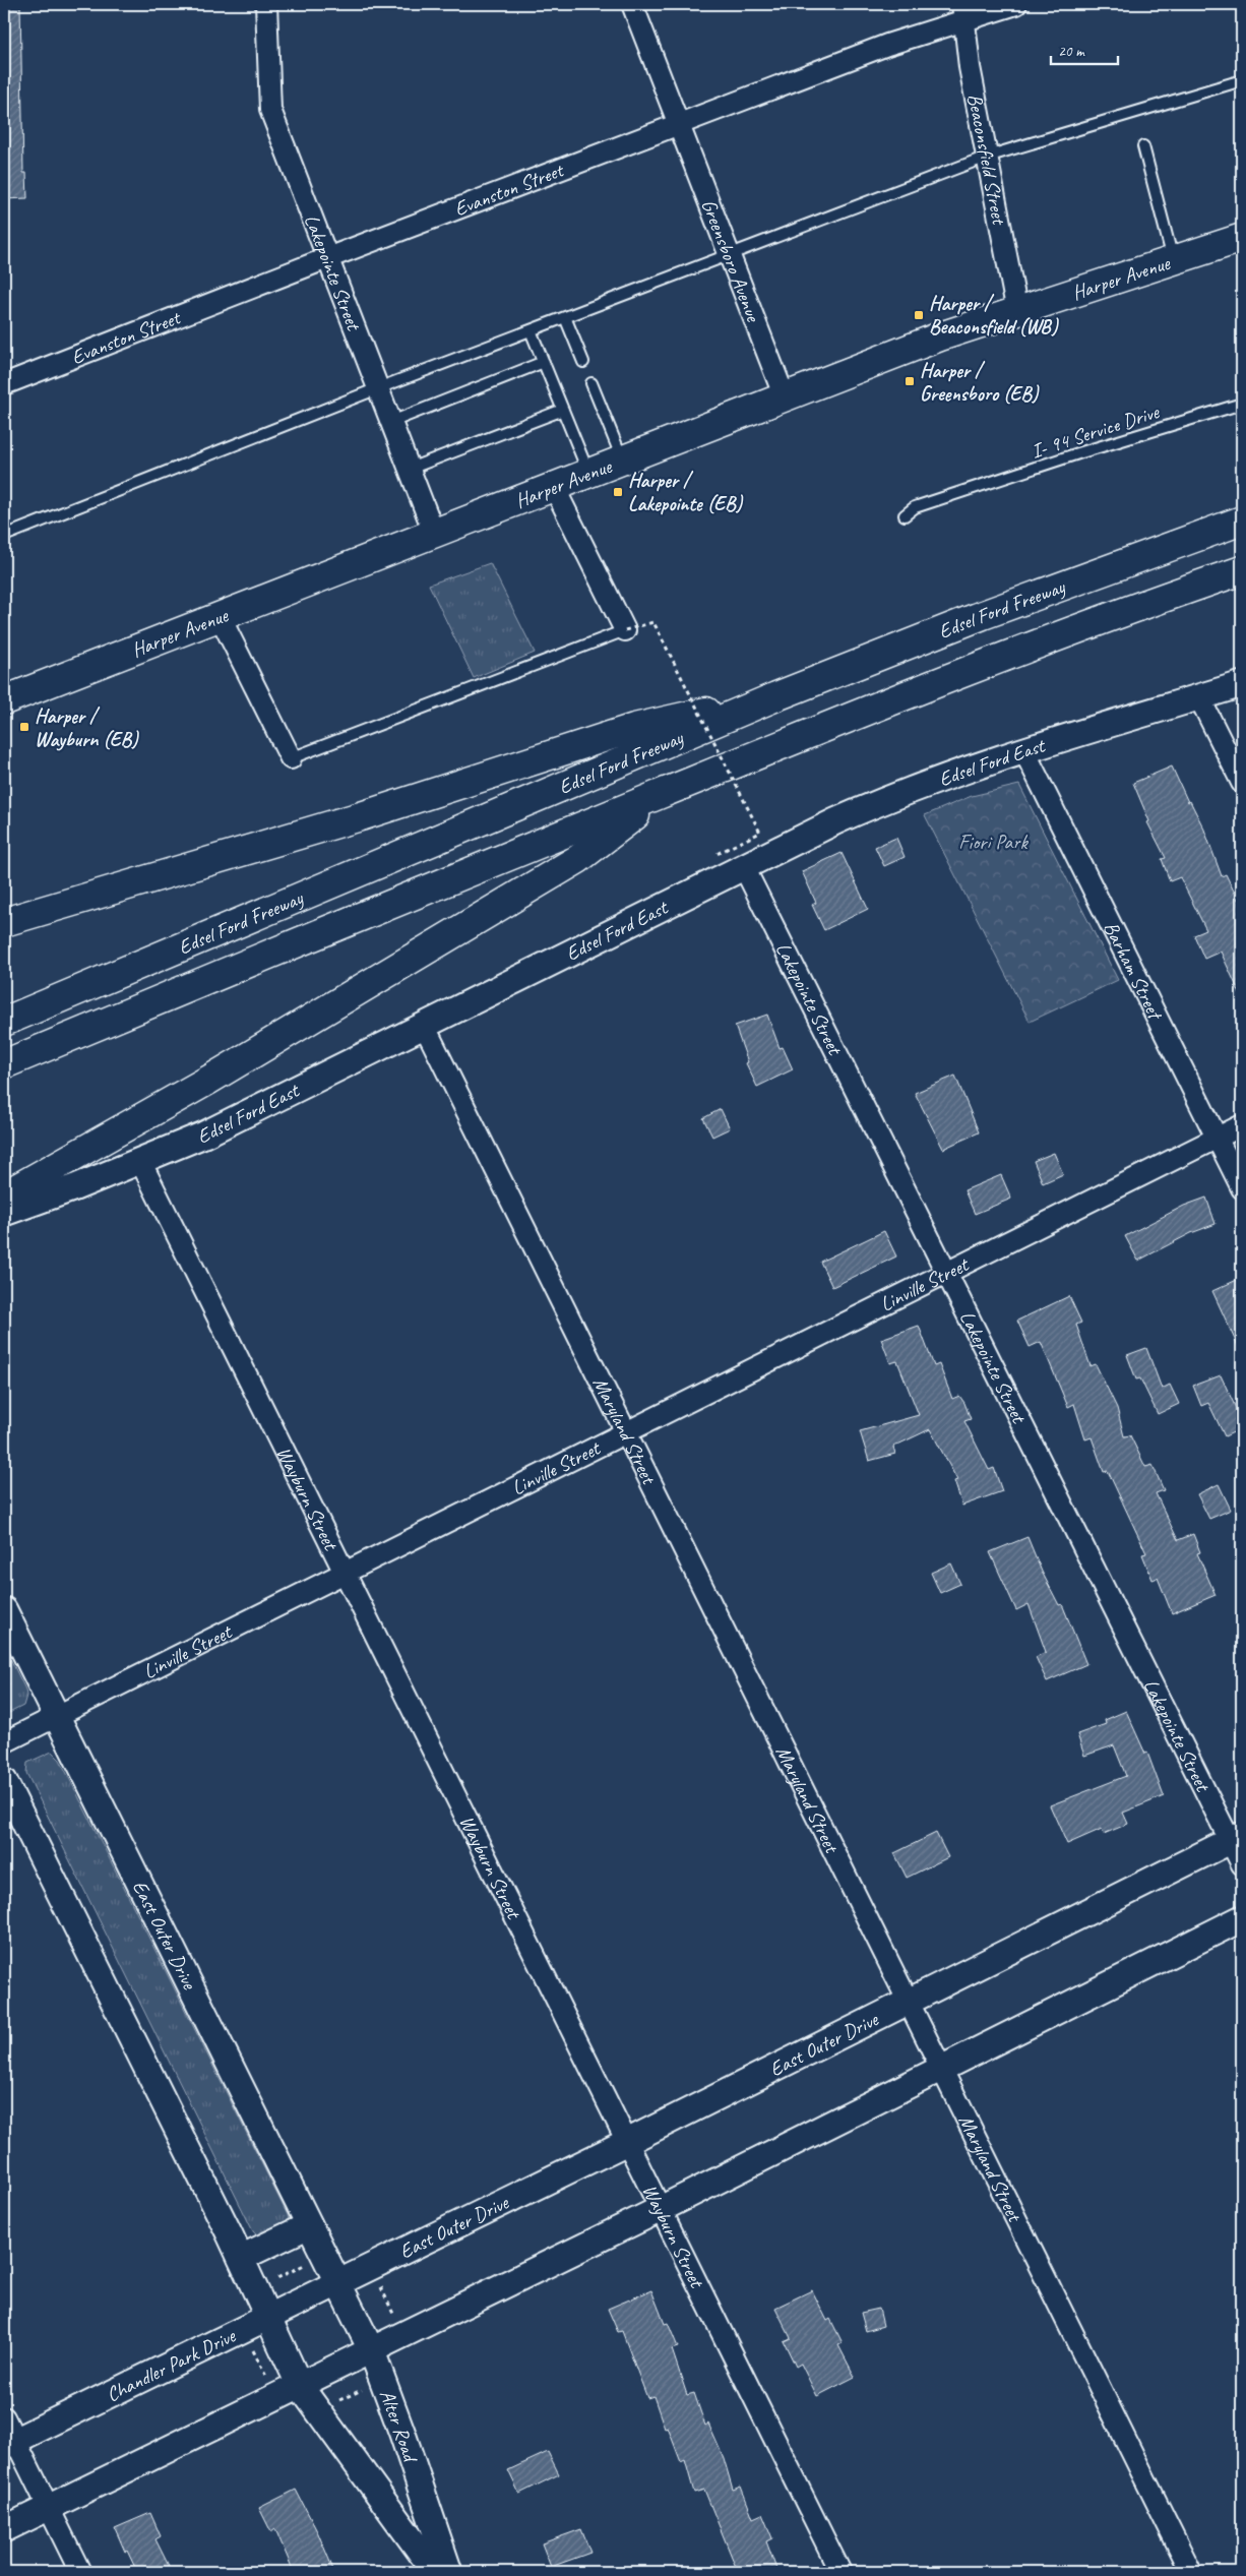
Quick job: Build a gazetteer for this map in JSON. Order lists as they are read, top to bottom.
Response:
{
  "streets": {
    "main road": ["Harper Avenue", "Edsel Ford Freeway"],
    "street": [
      "Beaconsfield Street",
      "Evanston Street",
      "Greensboro Avenue",
      "Lakepointe Street",
      "Edsel Ford East",
      "Barham Street",
      "Linville Street",
      "Maryland Street",
      "Wayburn Street",
      "East Outer Drive",
      "Chandler Park Drive",
      "Alter Road"
    ],
    "lane": ["I- 94 Service Drive"]
  },
  "crossings": [
    ["Beaconsfield Street", "Evanston Street"],
    ["Beaconsfield Street", "Harper Avenue"],
    ["Evanston Street", "Greensboro Avenue"],
    ["Evanston Street", "Lakepointe Street"],
    ["Greensboro Avenue", "Harper Avenue"],
    ["Lakepointe Street", "Harper Avenue"],
    ["Lakepointe Street", "Edsel Ford East"],
    ["Lakepointe Street", "Linville Street"],
    ["Lakepointe Street", "East Outer Drive"],
    ["Edsel Ford East", "Barham Street"],
    ["Edsel Ford East", "Maryland Street"],
    ["Edsel Ford East", "Wayburn Street"],
    ["Barham Street", "Linville Street"],
    ["Linville Street", "Maryland Street"],
    ["Linville Street", "Wayburn Street"],
    ["Linville Street", "East Outer Drive"],
    ["Maryland Street", "East Outer Drive"],
    ["Wayburn Street", "East Outer Drive"],
    ["East Outer Drive", "Chandler Park Drive"],
    ["East Outer Drive", "Alter Road"],
    ["Chandler Park Drive", "Alter Road"]
  ],
  "parks": ["Fiori Park"],
  "places": {
    "transit": [
      "Harper / Beaconsfield (WB)",
      "Harper / Greensboro (EB)",
      "Harper / Lakepointe (EB)",
      "Harper / Wayburn (EB)"
    ]
  },
  "scale_bar": "20 m"
}
